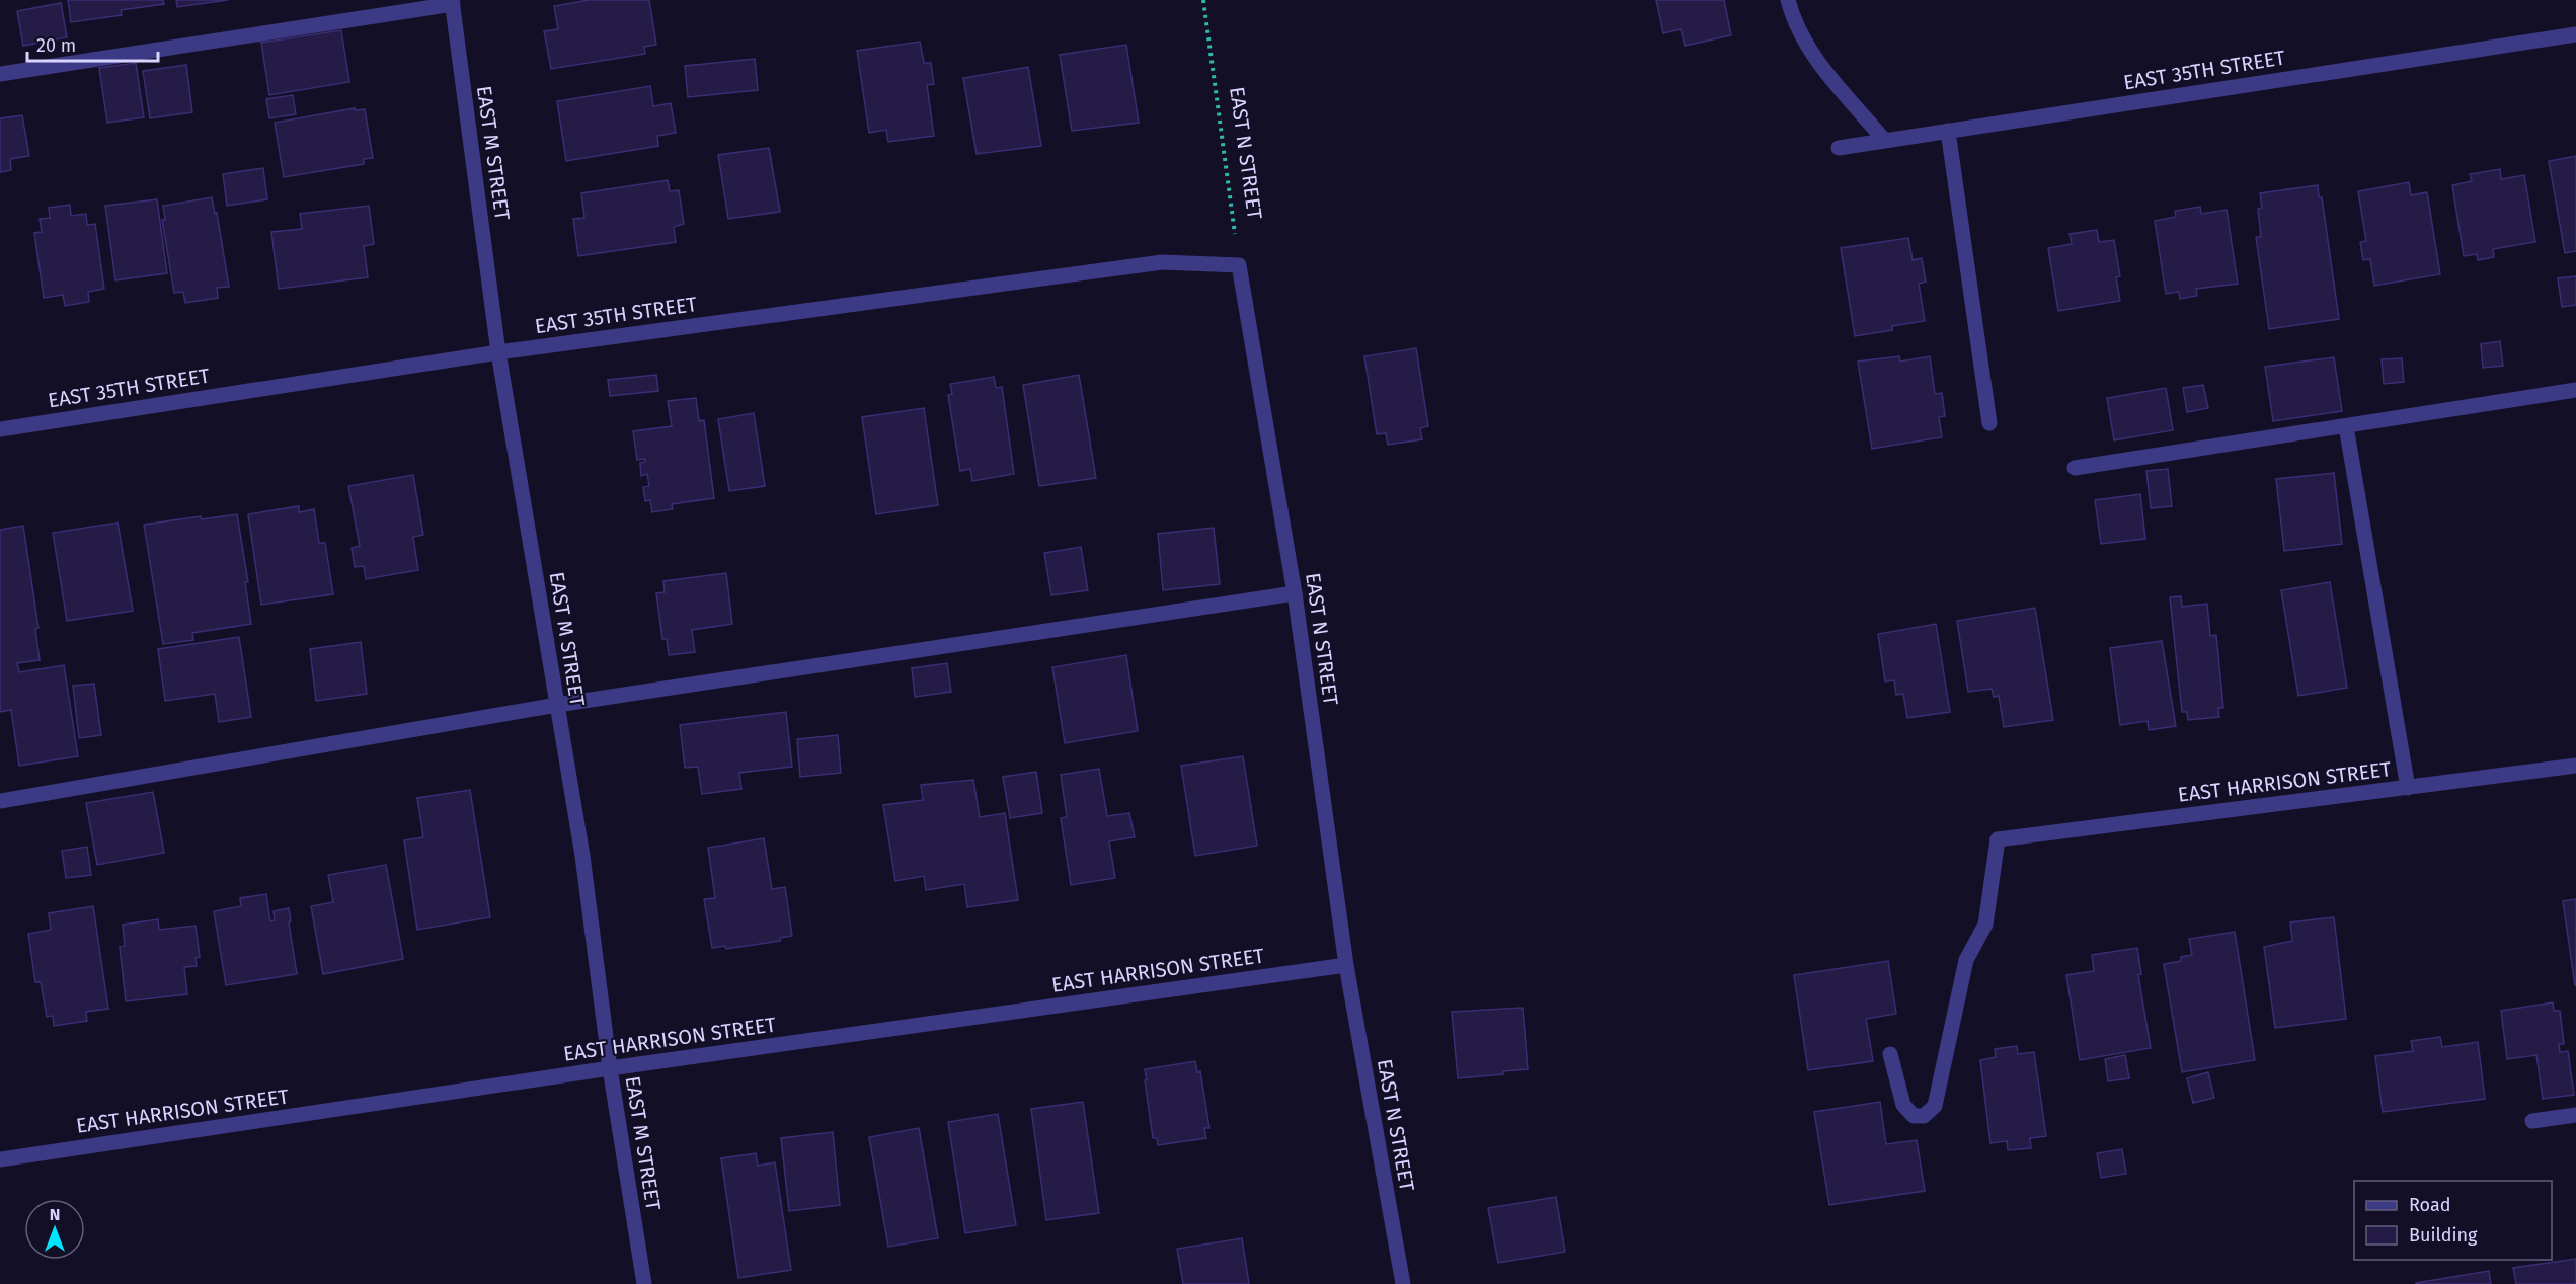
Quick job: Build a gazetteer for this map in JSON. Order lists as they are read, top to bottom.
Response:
{
  "streets": {
    "street": [
      "EAST 35TH STREET",
      "EAST M STREET",
      "EAST N STREET",
      "EAST HARRISON STREET"
    ]
  },
  "crossings": [
    ["EAST 35TH STREET", "EAST M STREET"],
    ["EAST 35TH STREET", "EAST N STREET"],
    ["EAST M STREET", "EAST HARRISON STREET"],
    ["EAST N STREET", "EAST HARRISON STREET"]
  ],
  "legend": ["Road", "Building"],
  "scale_bar": "20 m",
  "north": "top"
}
